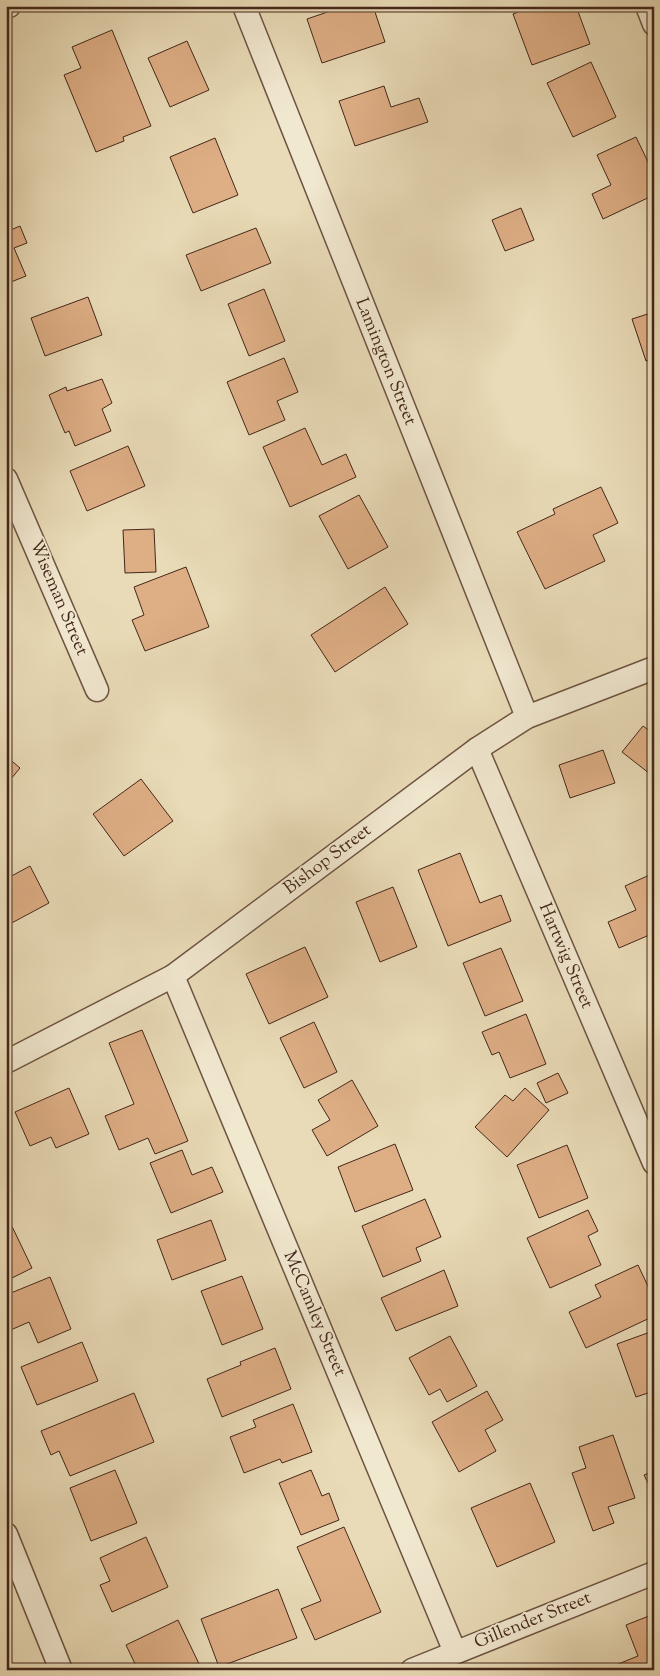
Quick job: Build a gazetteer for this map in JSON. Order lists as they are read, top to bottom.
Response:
{
  "streets": {
    "street": [
      "Lamington Street",
      "Wiseman Street",
      "Bishop Street",
      "Hartwig Street",
      "McCamley Street",
      "Gillender Street"
    ]
  },
  "crossings": [
    ["Lamington Street", "Bishop Street"],
    ["Bishop Street", "Hartwig Street"],
    ["Bishop Street", "McCamley Street"],
    ["McCamley Street", "Gillender Street"]
  ]
}
